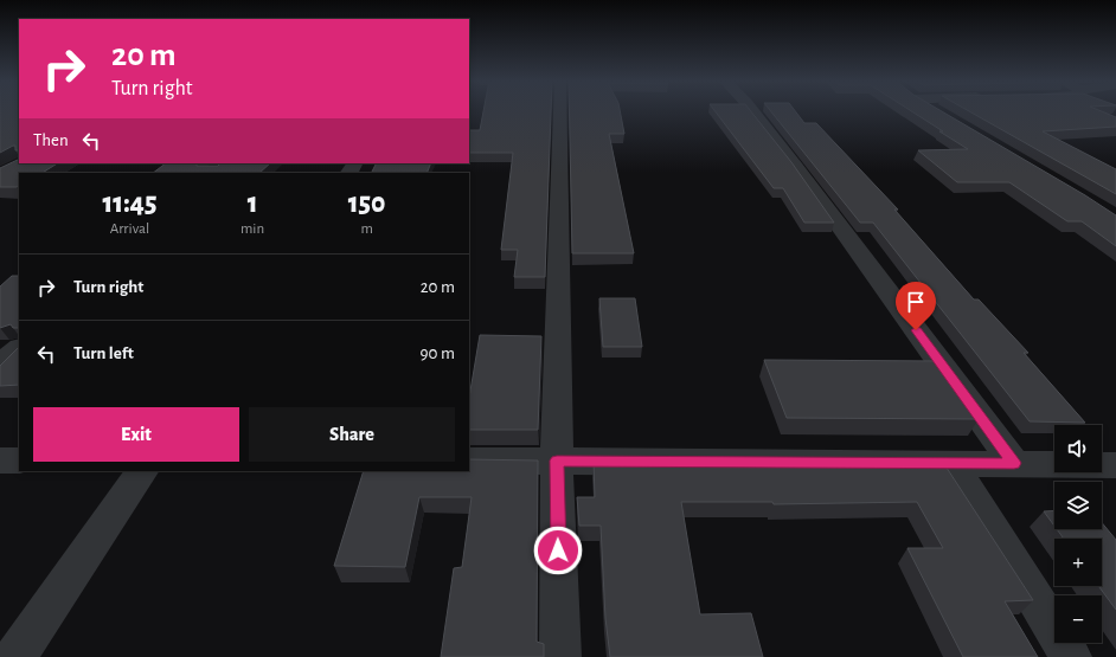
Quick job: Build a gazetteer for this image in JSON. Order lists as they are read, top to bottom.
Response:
{
  "page": {
    "turn": ["20 m", "Turn right"],
    "then": "Then",
    "eta": [
      "11:45",
      "Arrival",
      "1",
      "min",
      "150",
      "m"
    ],
    "list": [
      {
        "name": "Turn right",
        "value": "20 m"
      },
      {
        "name": "Turn left",
        "value": "90 m"
      }
    ],
    "buttons": ["Exit", "Share"],
    "map_buttons": ["+", "−"]
  }
}
